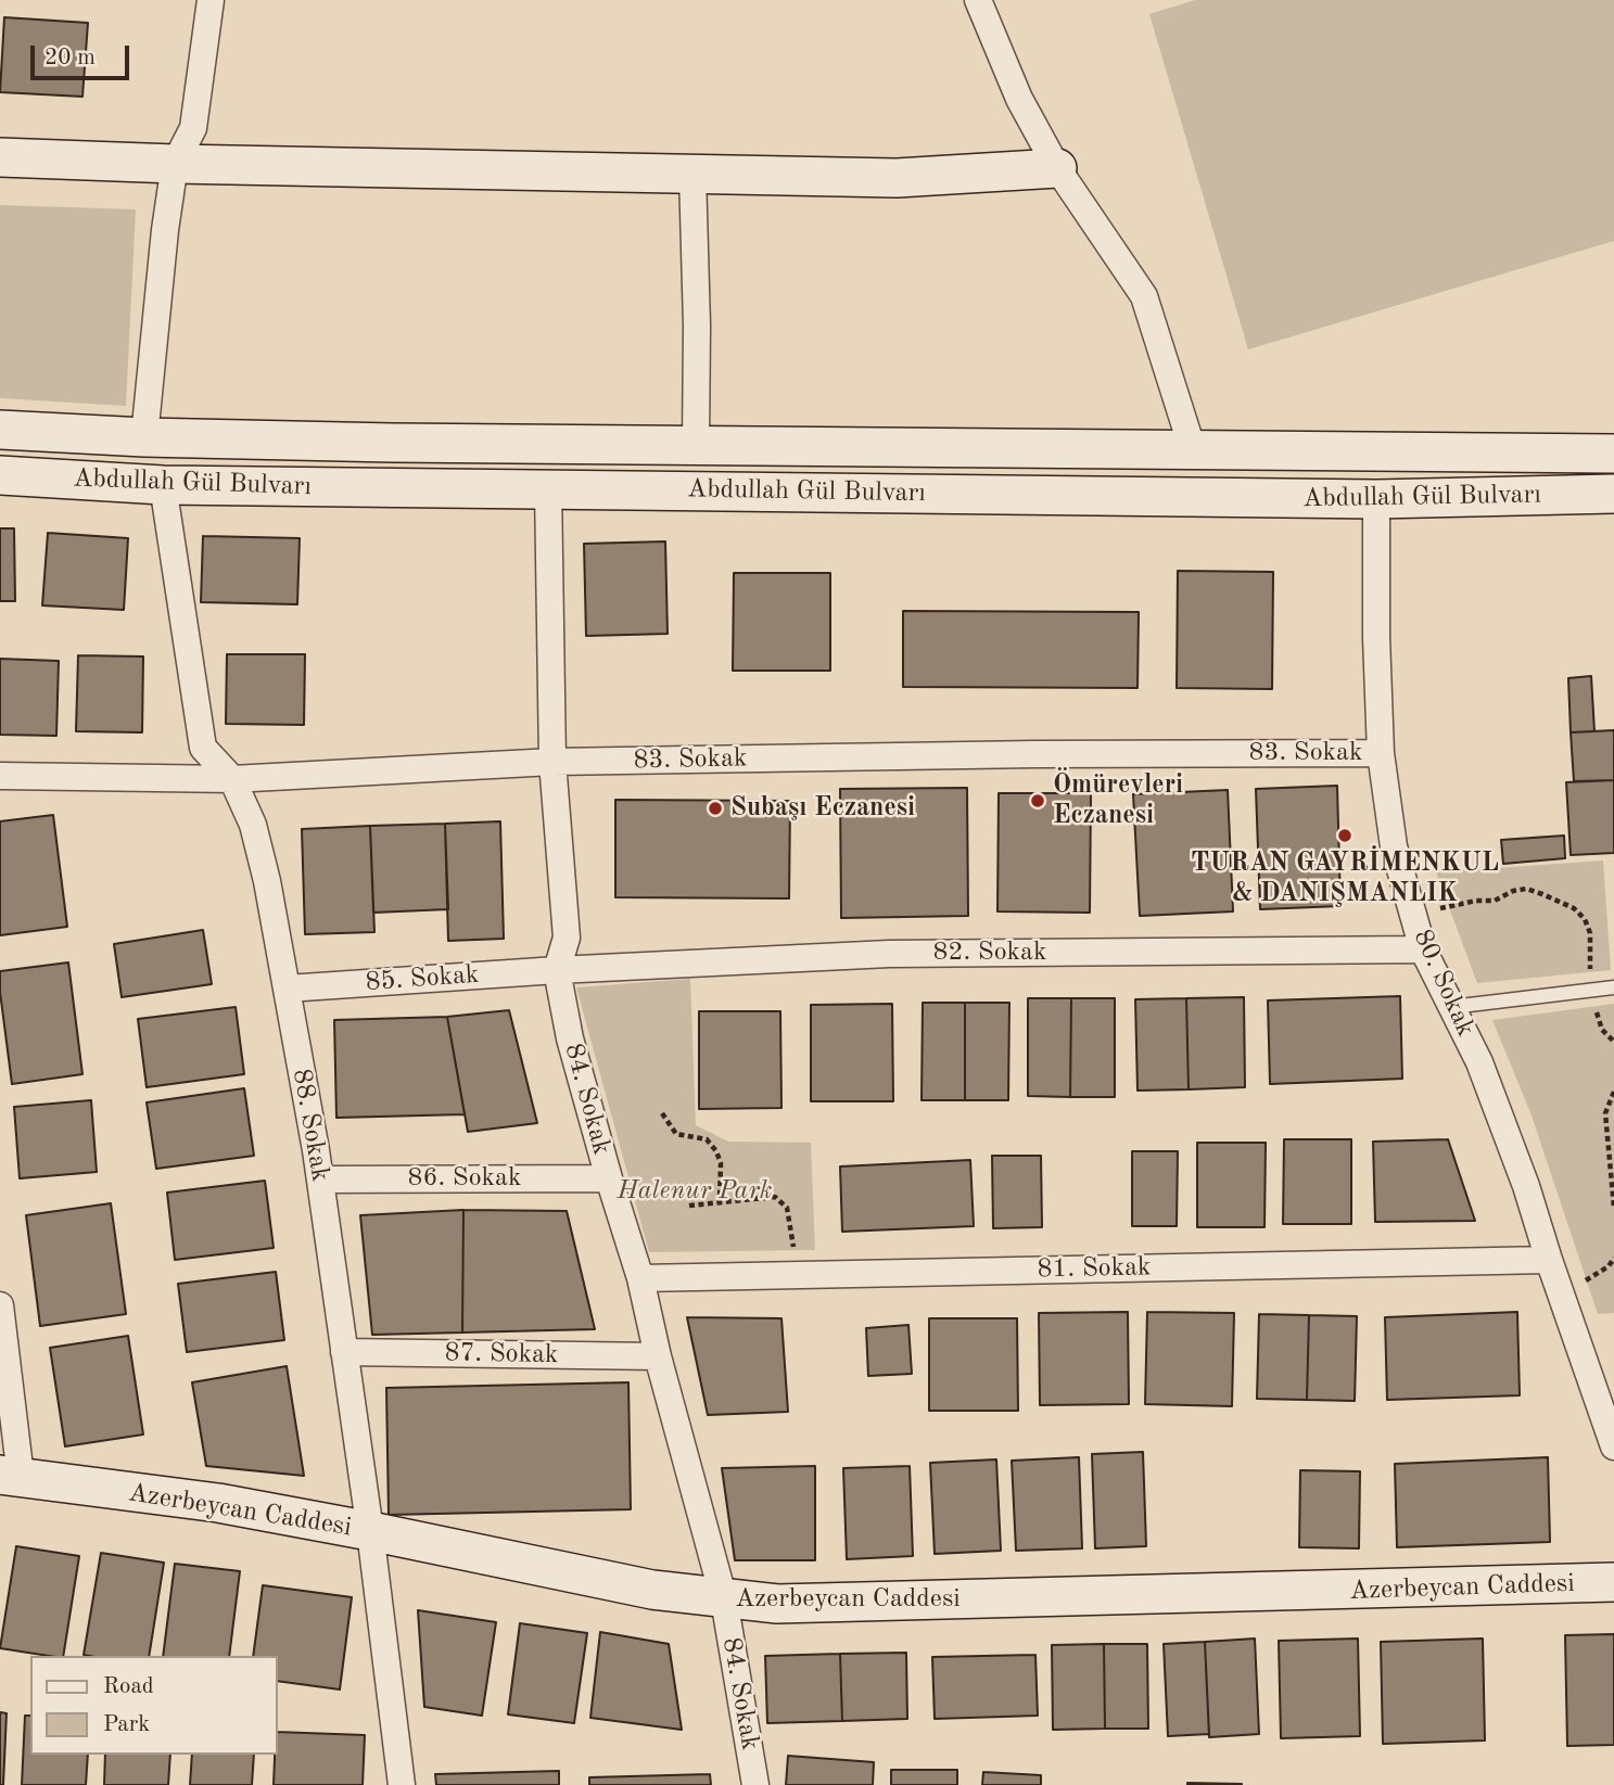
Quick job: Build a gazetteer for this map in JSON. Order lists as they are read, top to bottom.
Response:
{
  "streets": {
    "main road": ["Abdullah Gül Bulvarı", "Azerbeycan Caddesi"],
    "street": [
      "83. Sokak",
      "82. Sokak",
      "85. Sokak",
      "80. Sokak",
      "84. Sokak",
      "88. Sokak",
      "86. Sokak",
      "81. Sokak",
      "87. Sokak"
    ]
  },
  "crossings": [
    ["Abdullah Gül Bulvarı", "80. Sokak"],
    ["Abdullah Gül Bulvarı", "84. Sokak"],
    ["Abdullah Gül Bulvarı", "88. Sokak"],
    ["83. Sokak", "80. Sokak"],
    ["83. Sokak", "84. Sokak"],
    ["83. Sokak", "88. Sokak"],
    ["82. Sokak", "85. Sokak"],
    ["82. Sokak", "80. Sokak"],
    ["82. Sokak", "84. Sokak"],
    ["85. Sokak", "84. Sokak"],
    ["85. Sokak", "88. Sokak"],
    ["80. Sokak", "81. Sokak"],
    ["84. Sokak", "86. Sokak"],
    ["84. Sokak", "81. Sokak"],
    ["84. Sokak", "87. Sokak"],
    ["84. Sokak", "Azerbeycan Caddesi"],
    ["88. Sokak", "86. Sokak"],
    ["88. Sokak", "87. Sokak"],
    ["88. Sokak", "Azerbeycan Caddesi"]
  ],
  "parks": ["Halenur Park"],
  "places": ["Ömürevleri Eczanesi", "Subaşı Eczanesi", "TURAN GAYRİMENKUL & DANIŞMANLIK"],
  "legend": ["Road", "Park"],
  "scale_bar": "20 m"
}
